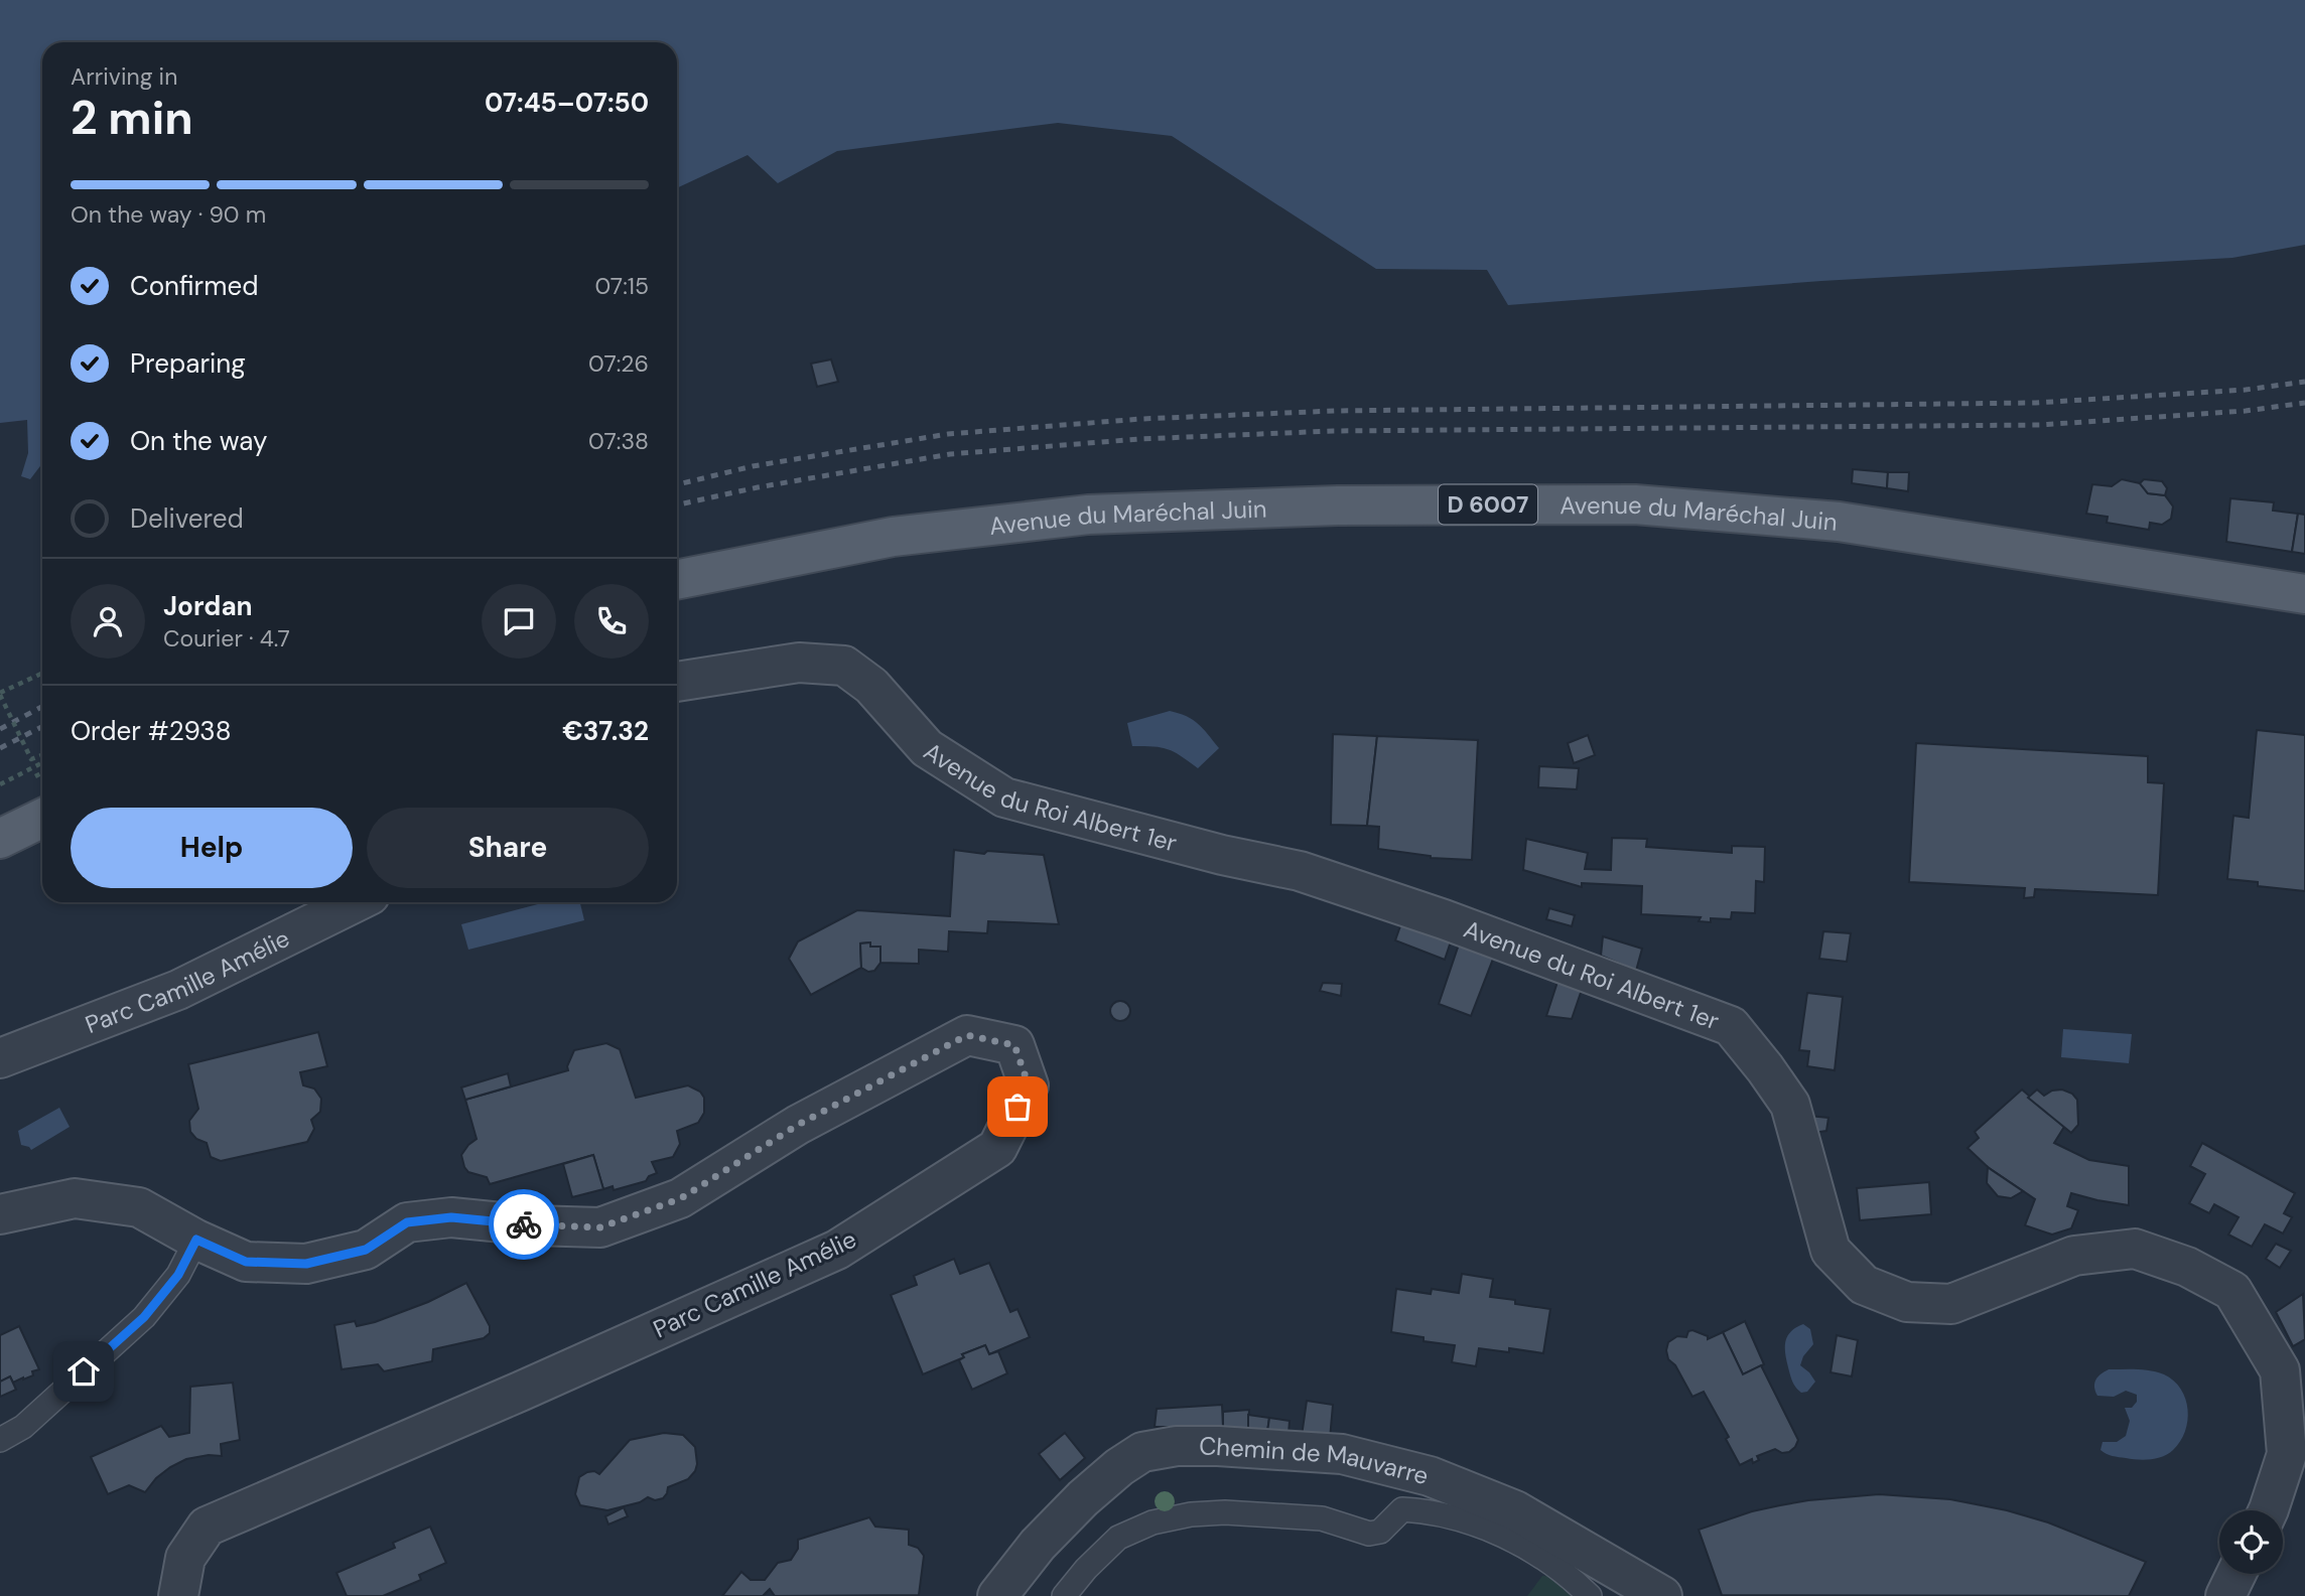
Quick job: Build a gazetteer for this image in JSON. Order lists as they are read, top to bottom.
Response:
{
  "streets": {
    "main road": ["D 6007", "Avenue du Maréchal Juin"],
    "street": ["Avenue du Roi Albert 1er", "Parc Camille Amélie", "Chemin de Mauvarre"]
  },
  "page": {
    "heading": ["2 min", "Arriving in", "07:45–07:50"],
    "panel": [
      "Jordan",
      "Courier · 4.7",
      "Order #2938",
      "€37.32"
    ],
    "bar": "On the way · 90 m",
    "list": [
      ["Confirmed", "07:15"],
      ["Preparing", "07:26"],
      ["On the way", "07:38"],
      "Delivered"
    ],
    "buttons": ["Help", "Share"]
  }
}
